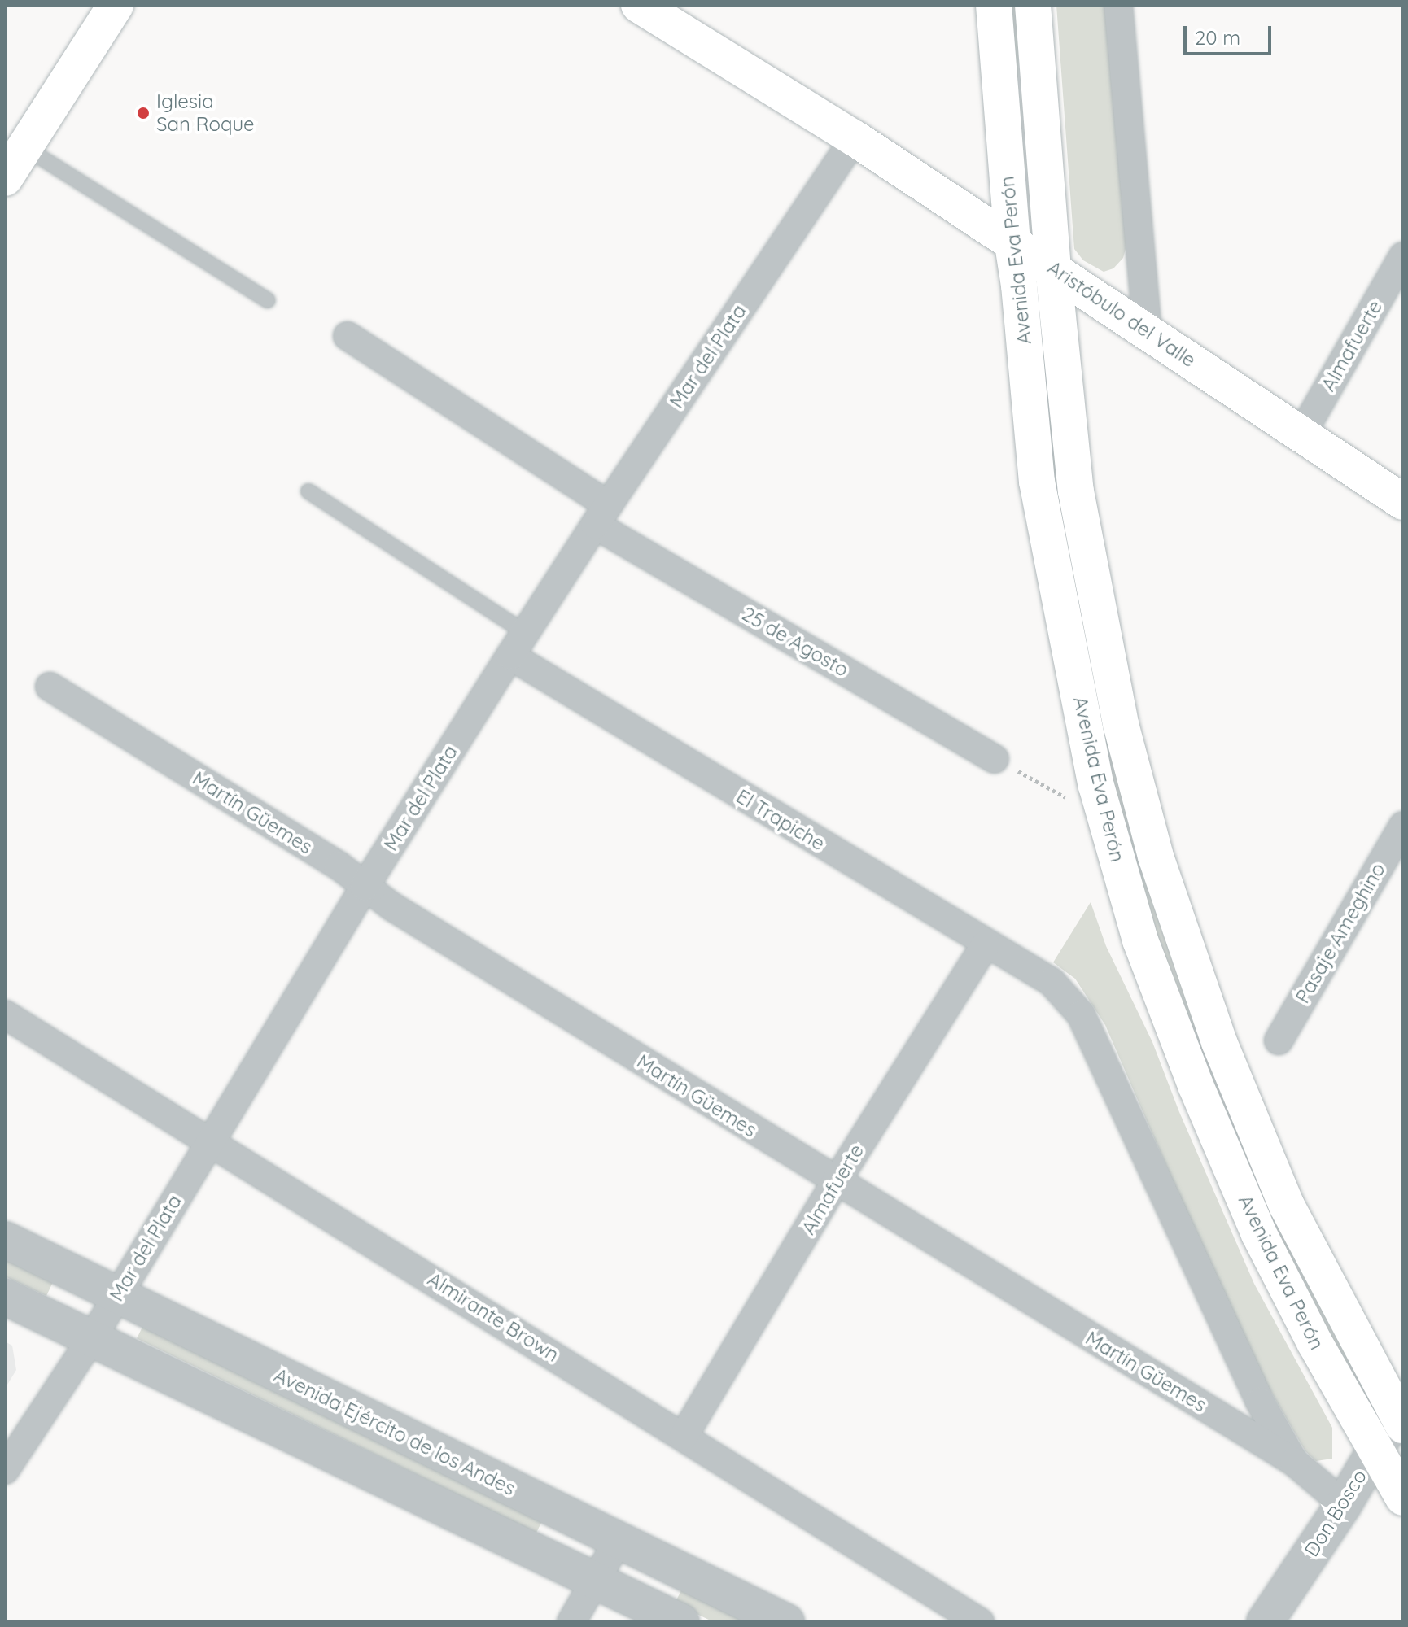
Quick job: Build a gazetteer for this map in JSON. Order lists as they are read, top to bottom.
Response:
{
  "streets": {
    "main road": ["Avenida Eva Perón", "Aristóbulo del Valle"],
    "street": [
      "Almafuerte",
      "Mar del Plata",
      "25 de Agosto",
      "Martín Güemes",
      "El Trapiche",
      "Pasaje Ameghino",
      "Almirante Brown",
      "Avenida Ejército de los Andes",
      "Don Bosco"
    ]
  },
  "crossings": [
    ["Avenida Eva Perón", "Aristóbulo del Valle"],
    ["Avenida Eva Perón", "Don Bosco"],
    ["Aristóbulo del Valle", "Almafuerte"],
    ["Aristóbulo del Valle", "Mar del Plata"],
    ["Almafuerte", "Martín Güemes"],
    ["Almafuerte", "El Trapiche"],
    ["Almafuerte", "Almirante Brown"],
    ["Mar del Plata", "25 de Agosto"],
    ["Mar del Plata", "Martín Güemes"],
    ["Mar del Plata", "El Trapiche"],
    ["Mar del Plata", "Almirante Brown"],
    ["Mar del Plata", "Avenida Ejército de los Andes"],
    ["Martín Güemes", "El Trapiche"],
    ["Martín Güemes", "Don Bosco"]
  ],
  "places": ["Iglesia San Roque"],
  "scale_bar": "20 m"
}
